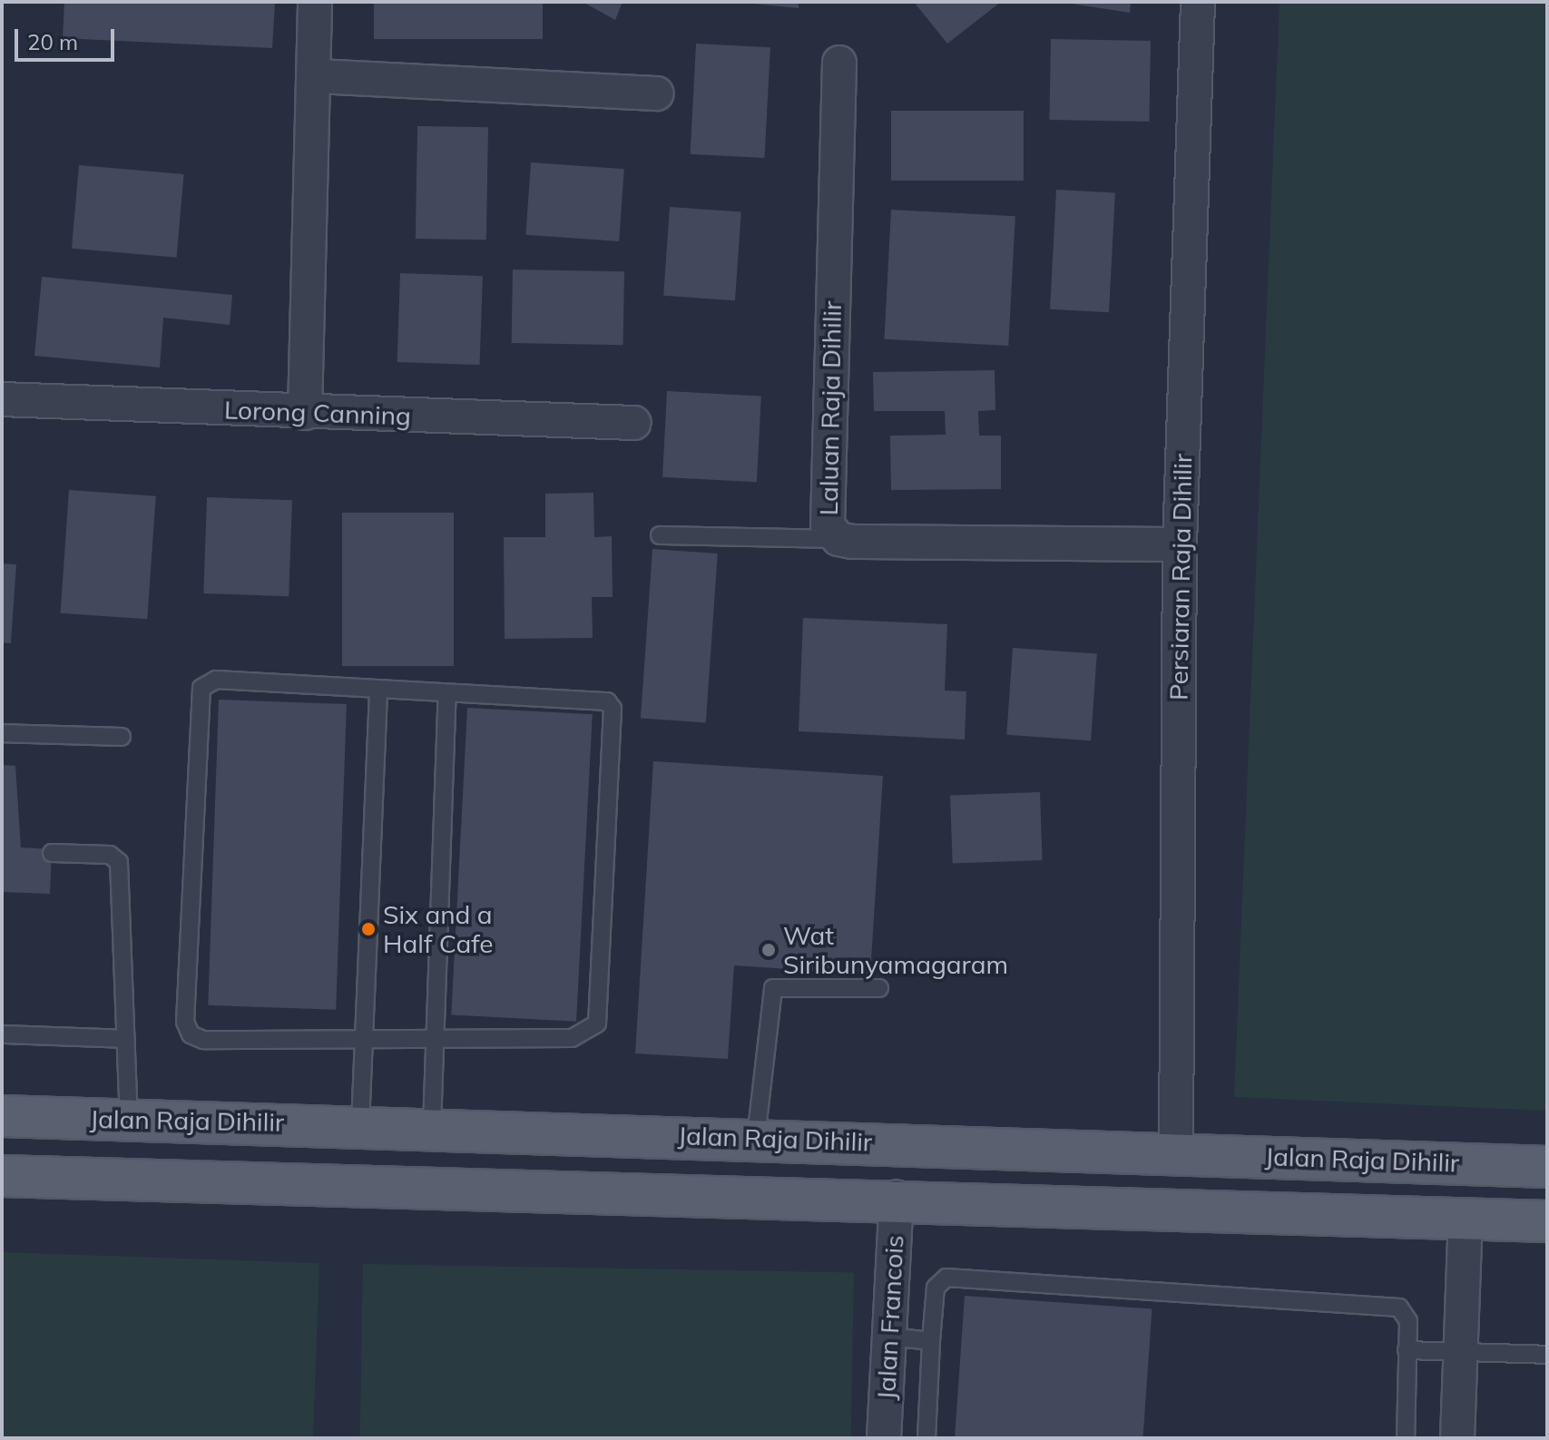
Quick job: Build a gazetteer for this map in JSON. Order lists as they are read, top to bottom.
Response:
{
  "streets": {
    "main road": ["Jalan Raja Dihilir"],
    "street": [
      "Laluan Raja Dihilir",
      "Lorong Canning",
      "Persiaran Raja Dihilir",
      "Jalan Francois"
    ]
  },
  "crossings": [
    ["Laluan Raja Dihilir", "Persiaran Raja Dihilir"],
    ["Persiaran Raja Dihilir", "Jalan Raja Dihilir"]
  ],
  "places": ["Six and a Half Cafe", "Wat Siribunyamagaram"],
  "scale_bar": "20 m"
}
